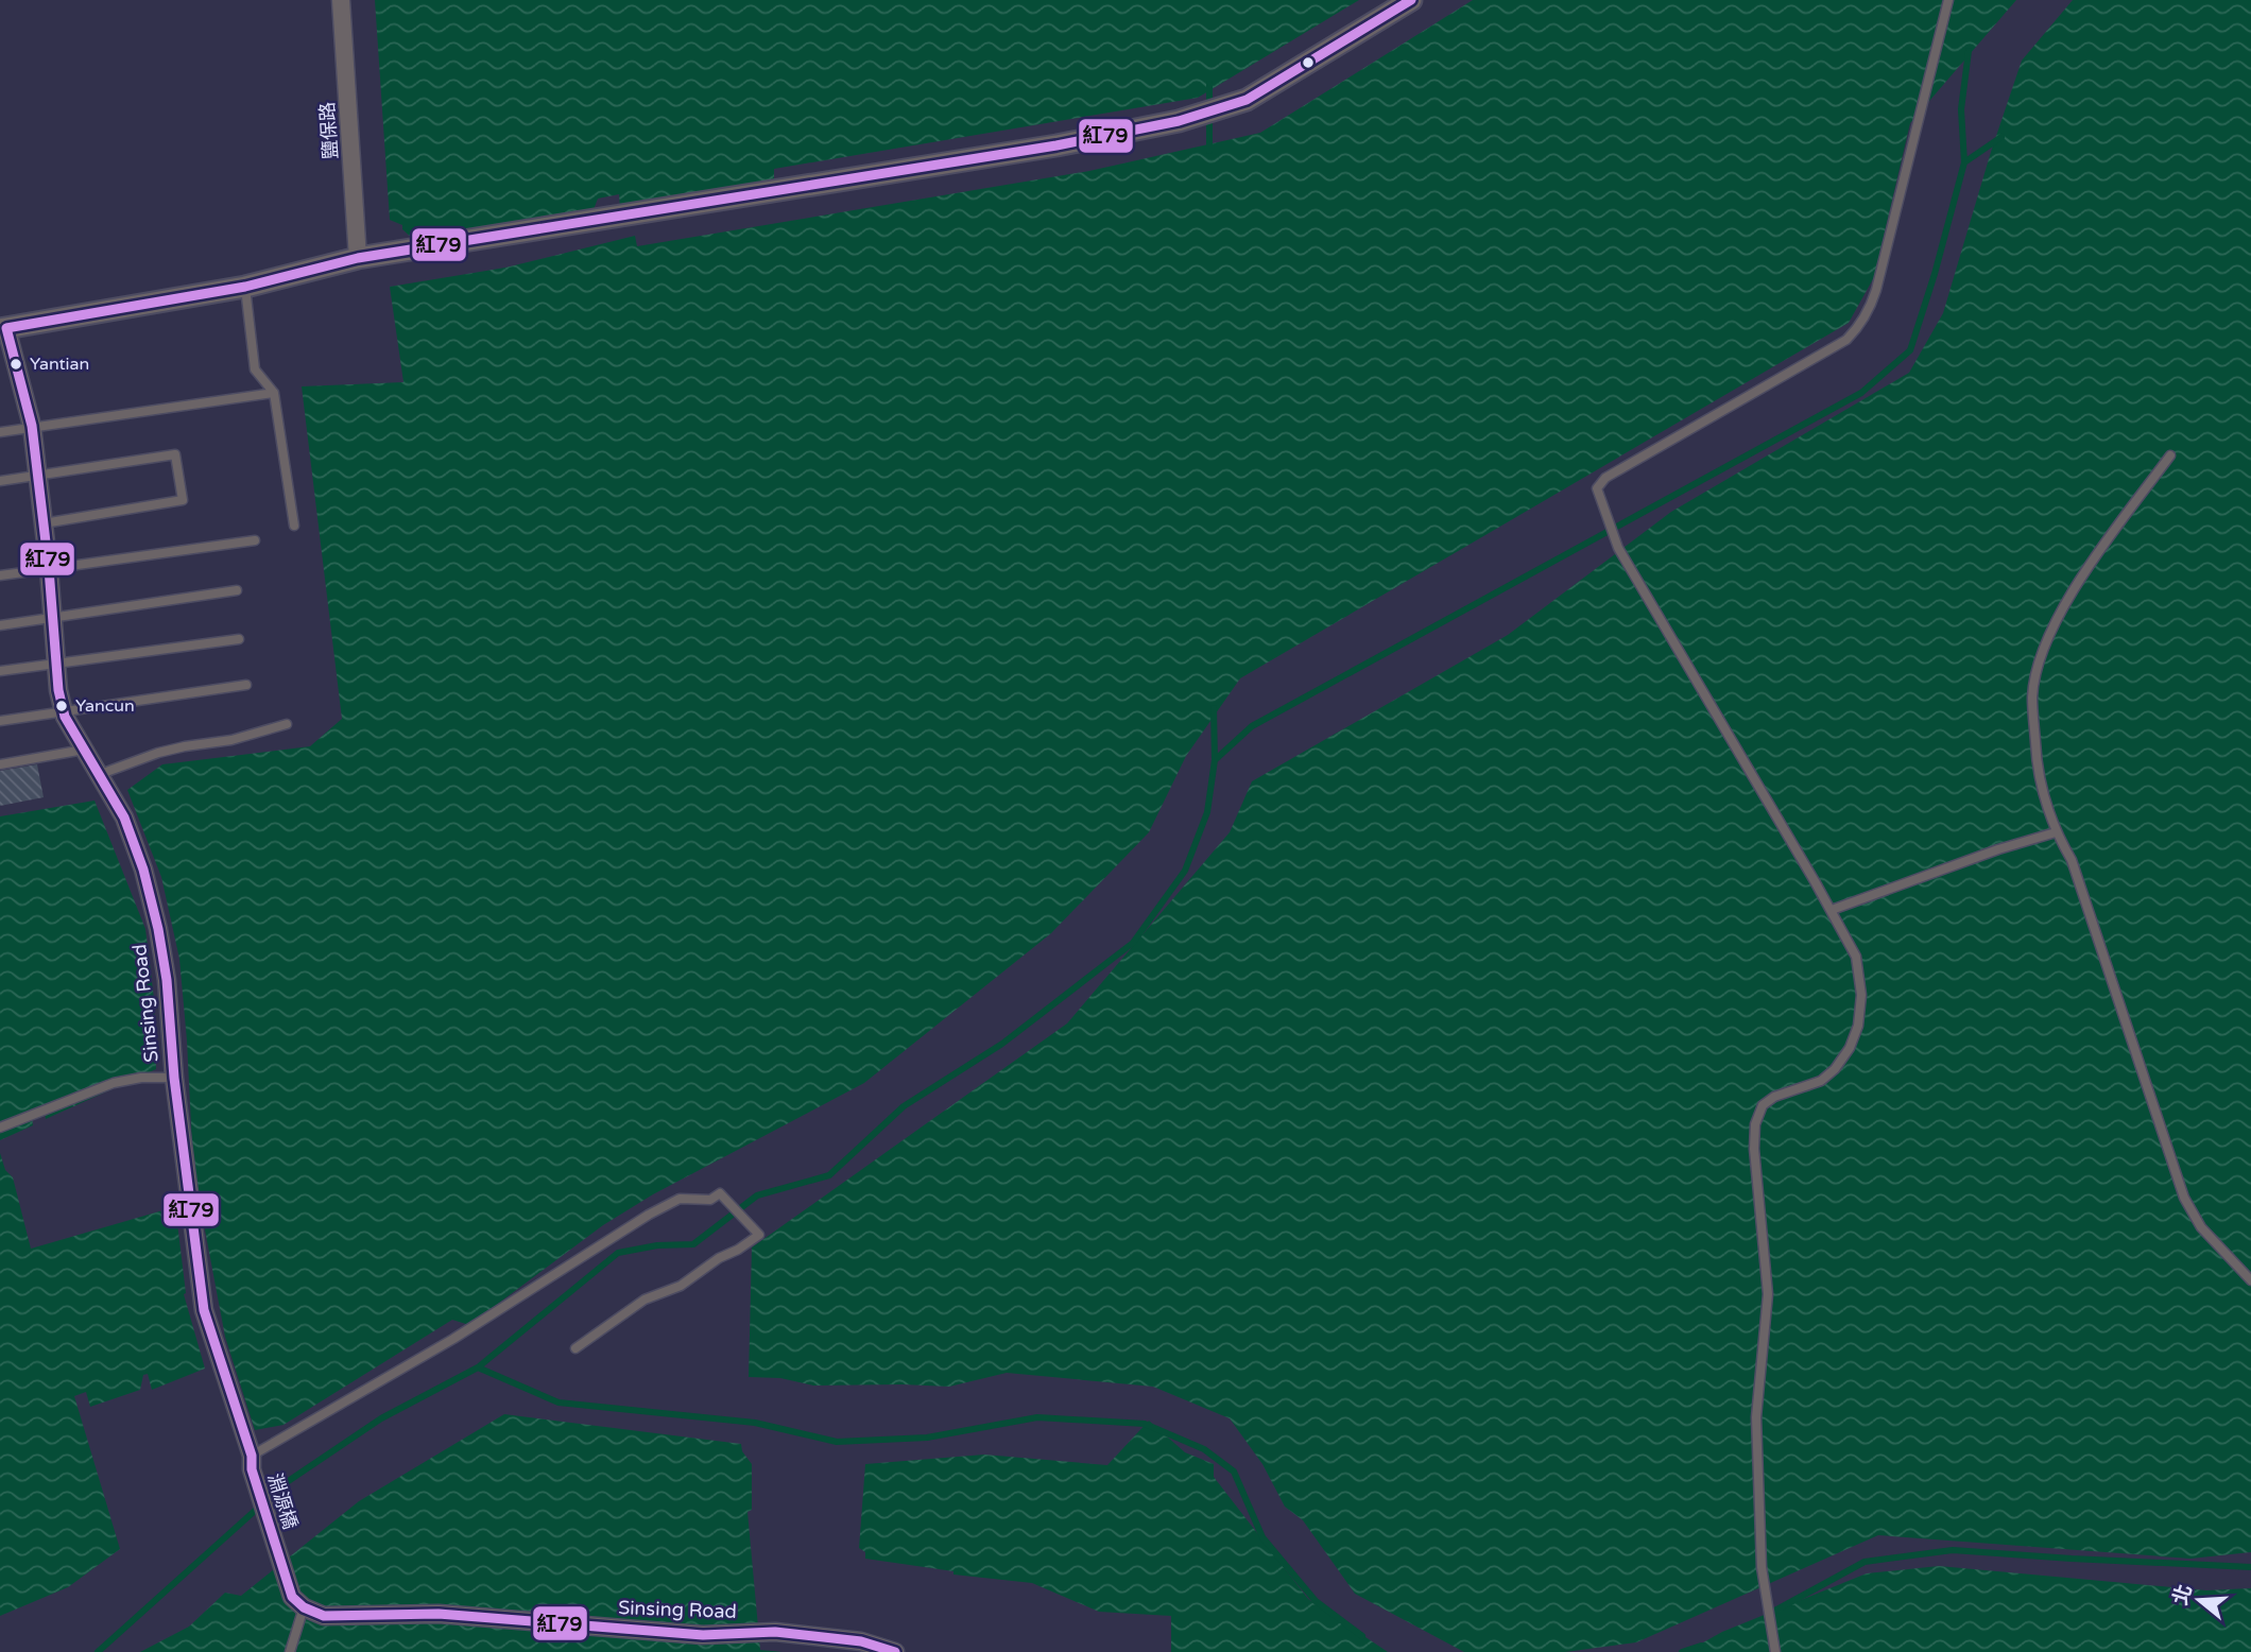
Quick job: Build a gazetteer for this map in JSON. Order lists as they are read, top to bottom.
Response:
{
  "streets": {
    "street": ["鹽保路", "Sinsing Road", "淵源橋"]
  },
  "crossings": [
    ["Sinsing Road", "淵源橋"]
  ],
  "places": ["Yantian", "Yancun"],
  "lines": ["transit line 紅79"],
  "north": "left"
}
